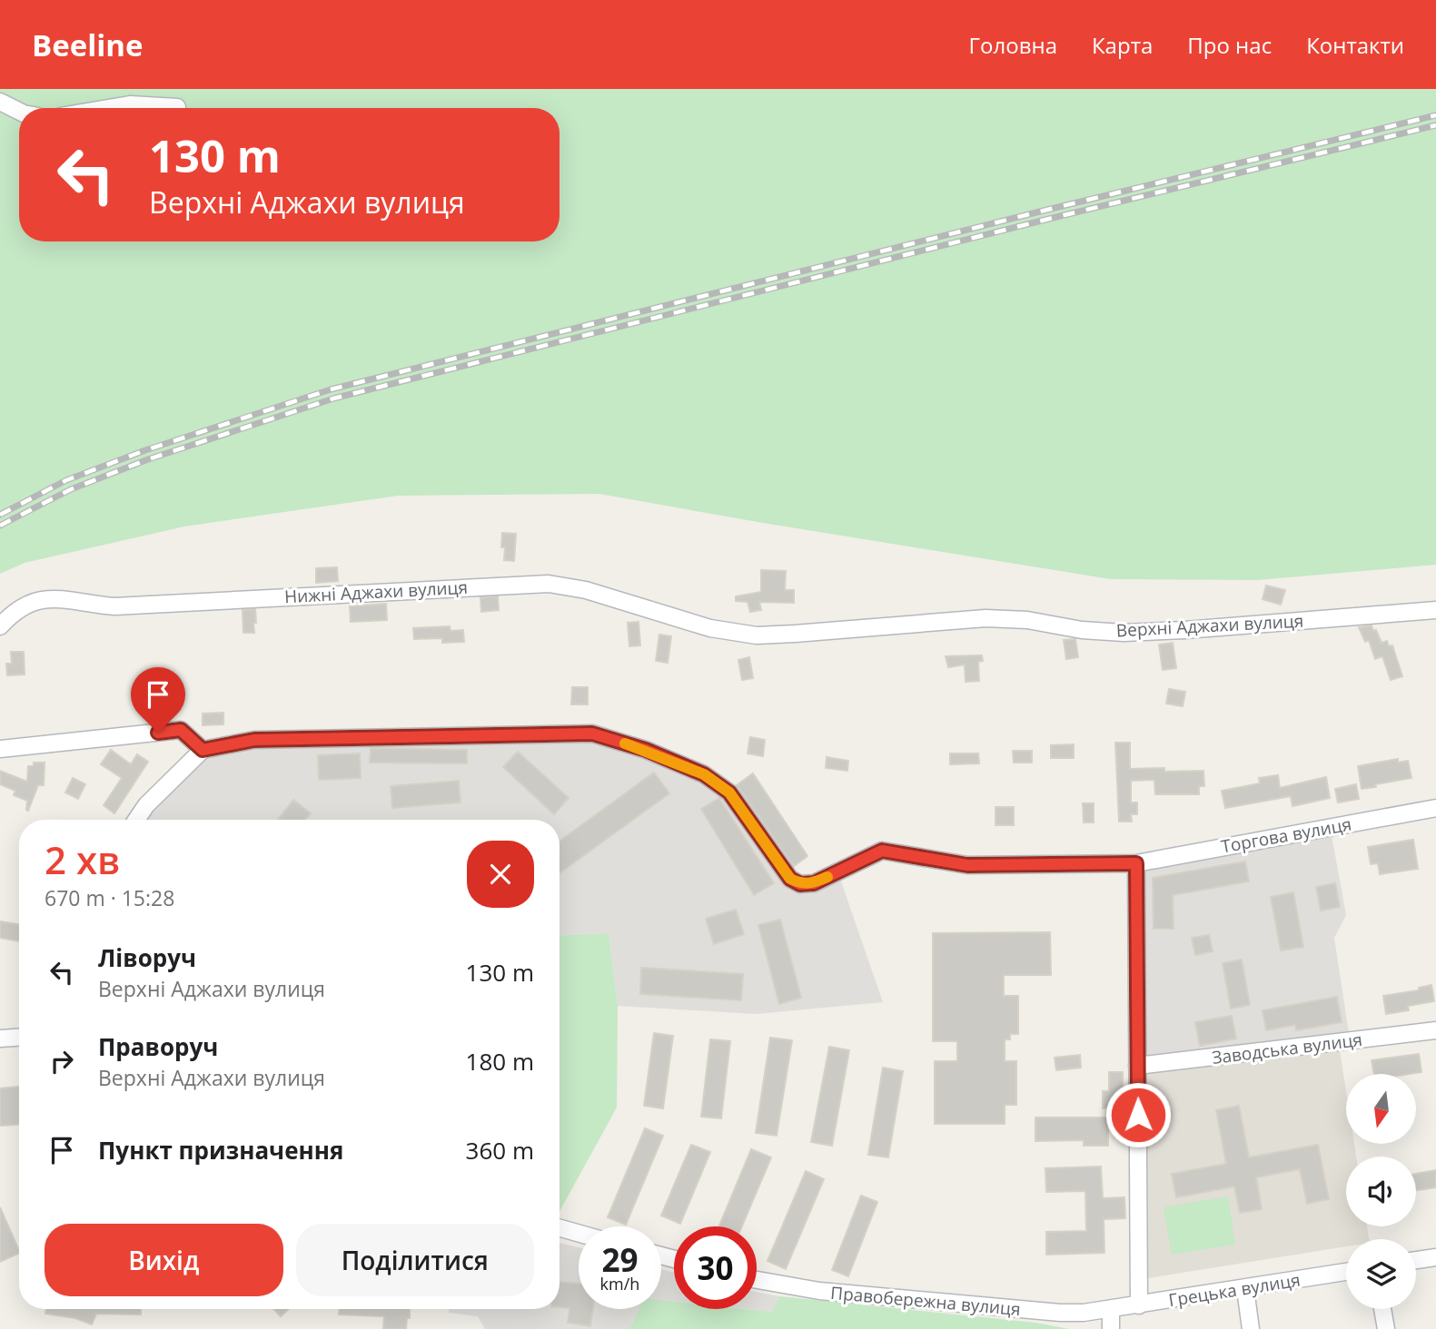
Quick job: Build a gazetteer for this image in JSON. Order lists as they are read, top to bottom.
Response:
{
  "streets": {
    "street": [
      "Нижні Аджахи вулиця",
      "Верхні Аджахи вулиця",
      "Торгова вулиця",
      "Заводська вулиця",
      "Грецька вулиця",
      "Правобережна вулиця"
    ]
  },
  "crossings": [
    ["Нижні Аджахи вулиця", "Верхні Аджахи вулиця"],
    ["Грецька вулиця", "Правобережна вулиця"]
  ],
  "north": "bottom",
  "page": {
    "header": "Beeline",
    "nav": [
      "Головна",
      "Карта",
      "Про нас",
      "Контакти"
    ],
    "turn": ["130 m", "Верхні Аджахи вулиця"],
    "heading": ["2 хв", "670 m · 15:28"],
    "list": [
      {
        "name": "Ліворуч",
        "note": "Верхні Аджахи вулиця",
        "value": "130 m"
      },
      {
        "name": "Праворуч",
        "note": "Верхні Аджахи вулиця",
        "value": "180 m"
      },
      {
        "name": "Пункт призначення",
        "value": "360 m"
      }
    ],
    "buttons": ["Вихід", "Поділитися"],
    "speed": "29 km/h",
    "limit": "30"
  }
}
